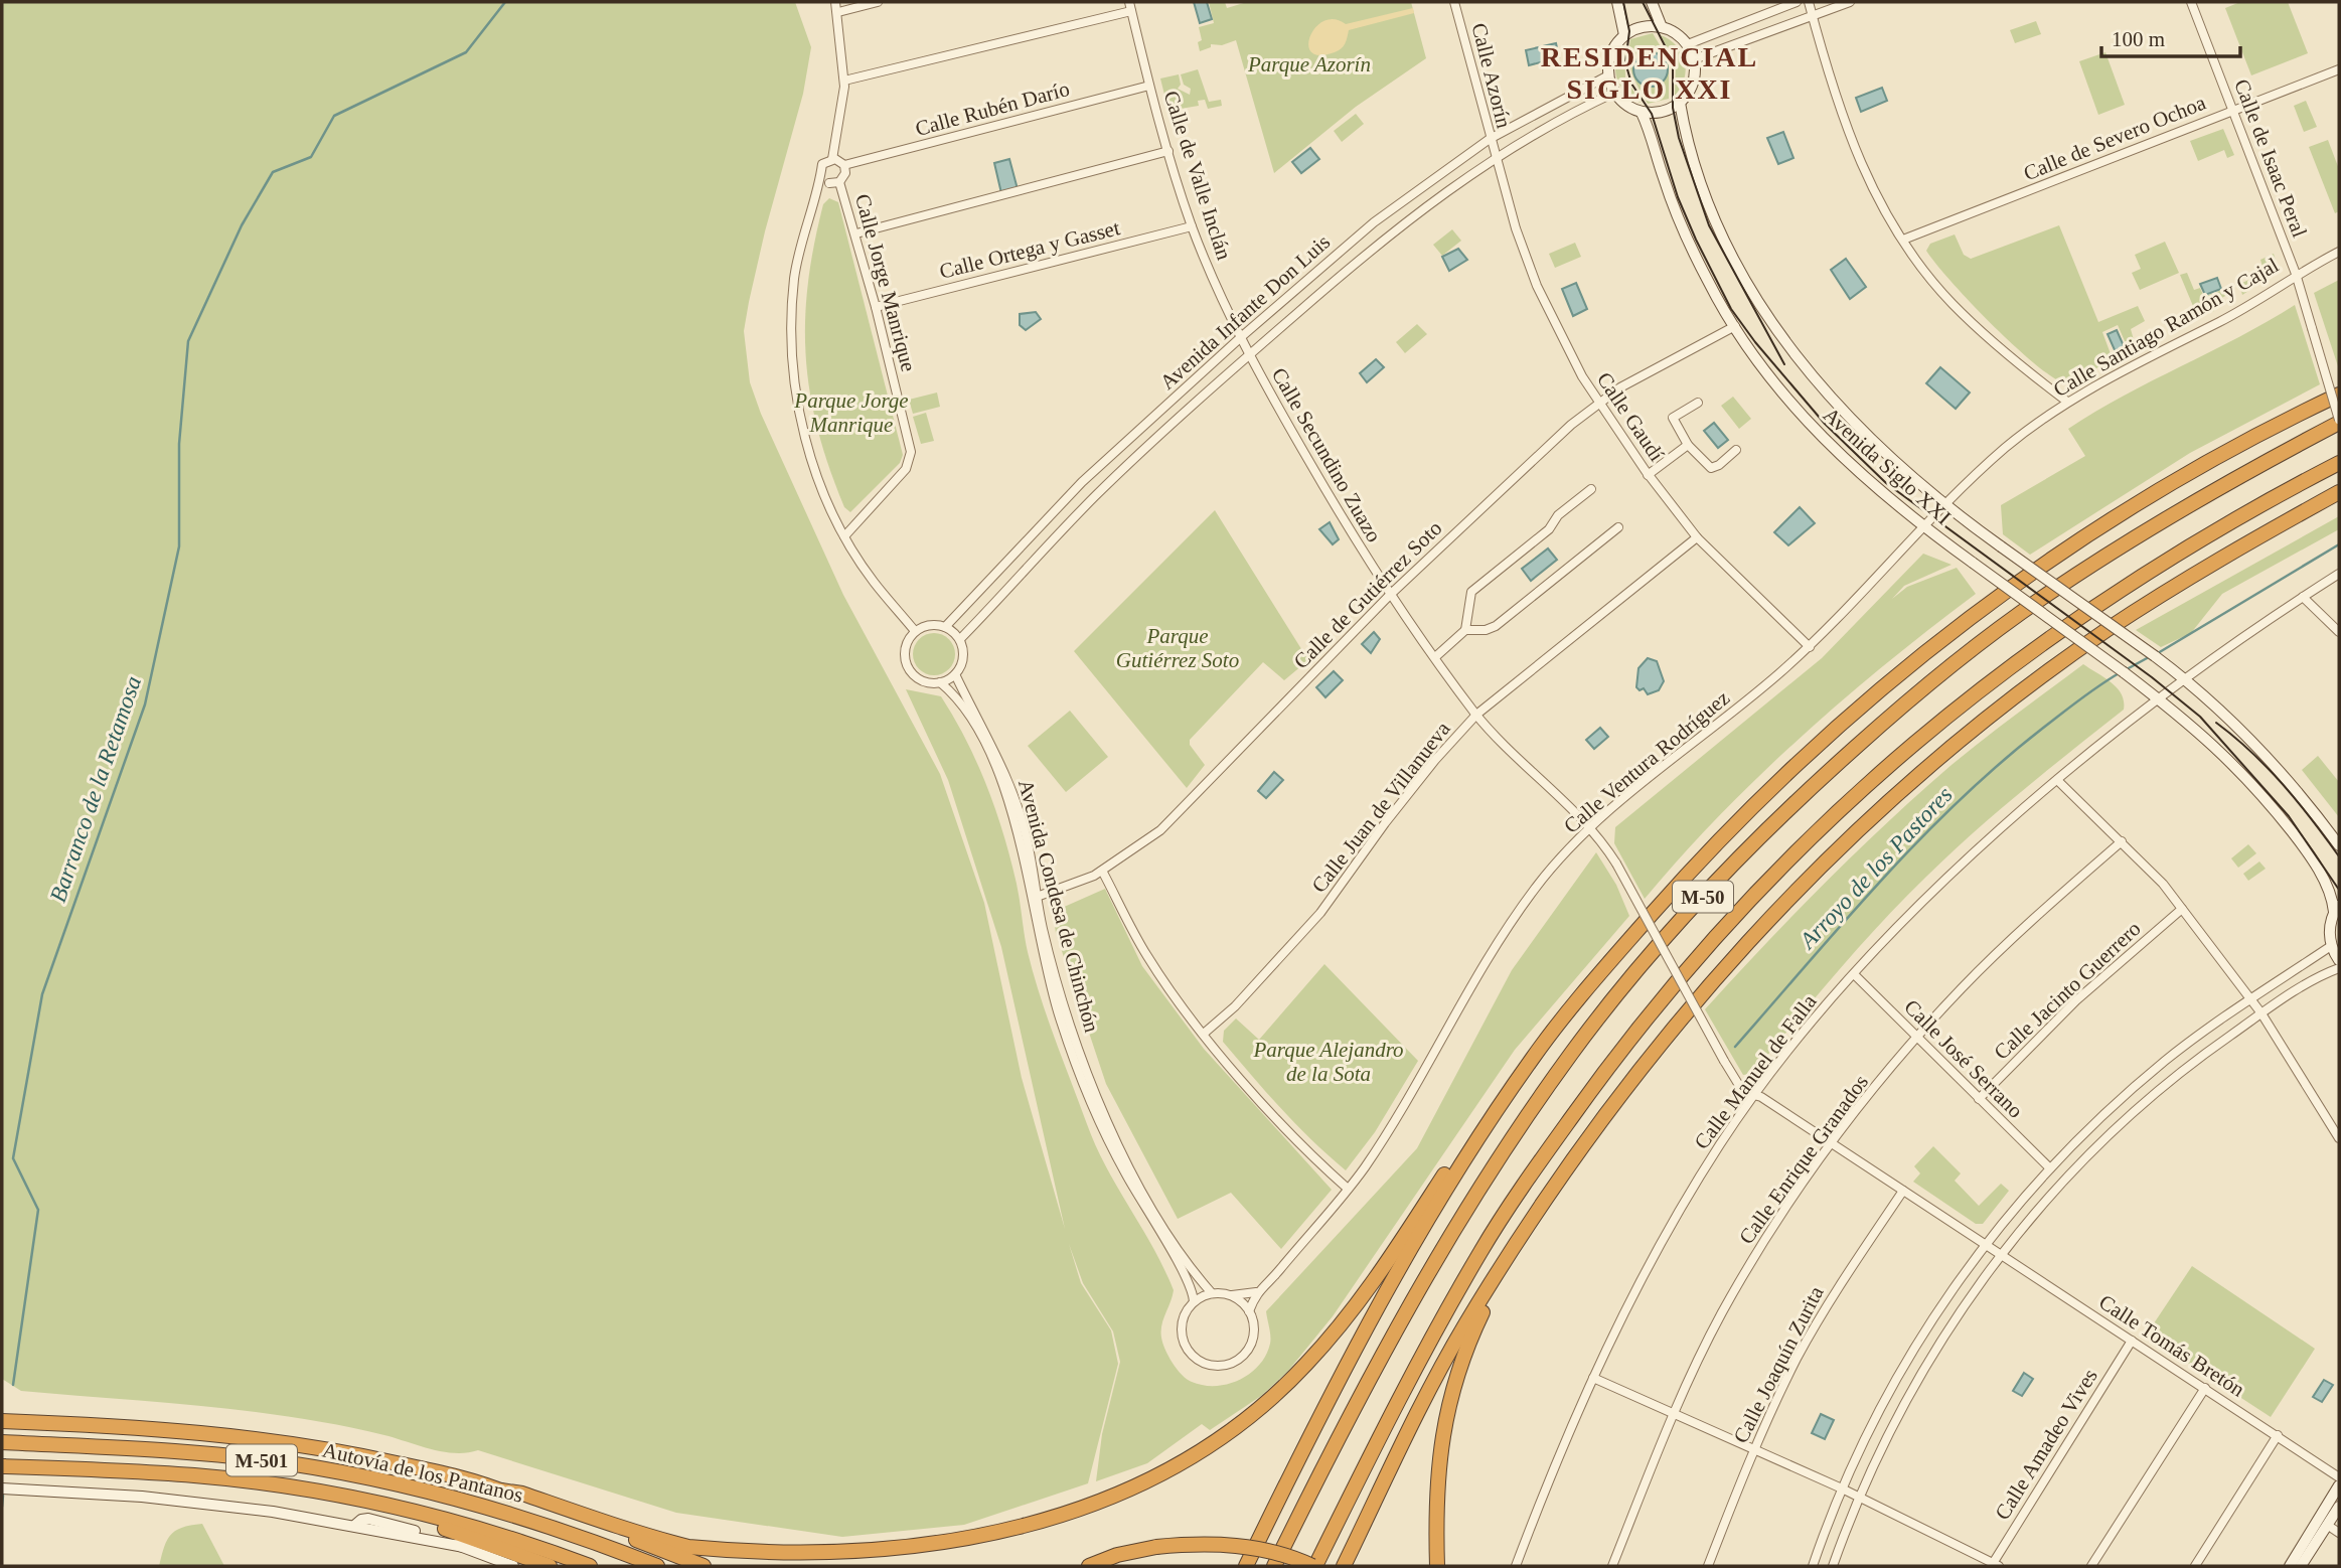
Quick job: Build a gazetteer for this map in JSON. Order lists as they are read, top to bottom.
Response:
{
  "streets": {
    "highway": ["M-50", "M-501", "Autovía de los Pantanos"],
    "street": [
      "Calle Azorín",
      "Calle Rubén Darío",
      "Calle de Severo Ochoa",
      "Calle de Isaac Peral",
      "Calle de Valle Inclán",
      "Calle Ortega y Gasset",
      "Calle Jorge Manrique",
      "Avenida Infante Don Luis",
      "Calle Santiago Ramón y Cajal",
      "Calle Gaudí",
      "Calle Secundino Zuazo",
      "Avenida Siglo XXI",
      "Calle de Gutiérrez Soto",
      "Calle Ventura Rodríguez",
      "Calle Juan de Villanueva",
      "Avenida Condesa de Chinchón",
      "Calle Jacinto Guerrero",
      "Calle José Serrano",
      "Calle Manuel de Falla",
      "Calle Enrique Granados",
      "Calle Tomás Bretón",
      "Calle Joaquín Zurita",
      "Calle Amadeo Vives"
    ]
  },
  "crossings": [
    ["Calle Azorín", "Avenida Infante Don Luis"],
    ["Calle Azorín", "Calle Gaudí"],
    ["Calle Rubén Darío", "Calle de Valle Inclán"],
    ["Calle Rubén Darío", "Calle Jorge Manrique"],
    ["Calle de Severo Ochoa", "Calle de Isaac Peral"],
    ["Calle de Isaac Peral", "Calle Santiago Ramón y Cajal"],
    ["Calle de Isaac Peral", "M-50"],
    ["Calle de Valle Inclán", "Calle Ortega y Gasset"],
    ["Calle de Valle Inclán", "Avenida Infante Don Luis"],
    ["Calle de Valle Inclán", "Calle Secundino Zuazo"],
    ["Calle Ortega y Gasset", "Calle Jorge Manrique"],
    ["Avenida Infante Don Luis", "Calle Gaudí"],
    ["Avenida Infante Don Luis", "Calle Secundino Zuazo"],
    ["Avenida Infante Don Luis", "Avenida Siglo XXI"],
    ["Avenida Infante Don Luis", "Avenida Condesa de Chinchón"],
    ["Calle Santiago Ramón y Cajal", "Avenida Siglo XXI"],
    ["Calle Santiago Ramón y Cajal", "Calle Ventura Rodríguez"],
    ["Calle Gaudí", "Calle de Gutiérrez Soto"],
    ["Calle Gaudí", "Calle Ventura Rodríguez"],
    ["Calle Gaudí", "Calle Juan de Villanueva"],
    ["Calle Secundino Zuazo", "Calle de Gutiérrez Soto"],
    ["Calle Secundino Zuazo", "Calle Ventura Rodríguez"],
    ["Calle Secundino Zuazo", "Calle Juan de Villanueva"],
    ["Calle Secundino Zuazo", "Calle Manuel de Falla"],
    ["Calle Secundino Zuazo", "Calle Tomás Bretón"],
    ["Avenida Siglo XXI", "Calle de Gutiérrez Soto"],
    ["Avenida Siglo XXI", "Calle Ventura Rodríguez"],
    ["Avenida Siglo XXI", "Calle Manuel de Falla"],
    ["Calle de Gutiérrez Soto", "Avenida Condesa de Chinchón"],
    ["Calle Ventura Rodríguez", "Avenida Condesa de Chinchón"],
    ["Calle Jacinto Guerrero", "Calle José Serrano"],
    ["Calle José Serrano", "Calle Manuel de Falla"],
    ["Calle José Serrano", "Calle Enrique Granados"],
    ["Calle Manuel de Falla", "Calle Tomás Bretón"],
    ["Calle Enrique Granados", "Calle Tomás Bretón"],
    ["Calle Tomás Bretón", "Calle Joaquín Zurita"],
    ["Calle Tomás Bretón", "Calle Amadeo Vives"]
  ],
  "districts": ["RESIDENCIAL SIGLO XXI"],
  "water": ["Barranco de la Retamosa", "Arroyo de los Pastores"],
  "parks": [
    "Parque Azorín",
    "Parque Jorge Manrique",
    "Parque Gutiérrez Soto",
    "Parque Alejandro de la Sota"
  ],
  "scale_bar": "100 m"
}
